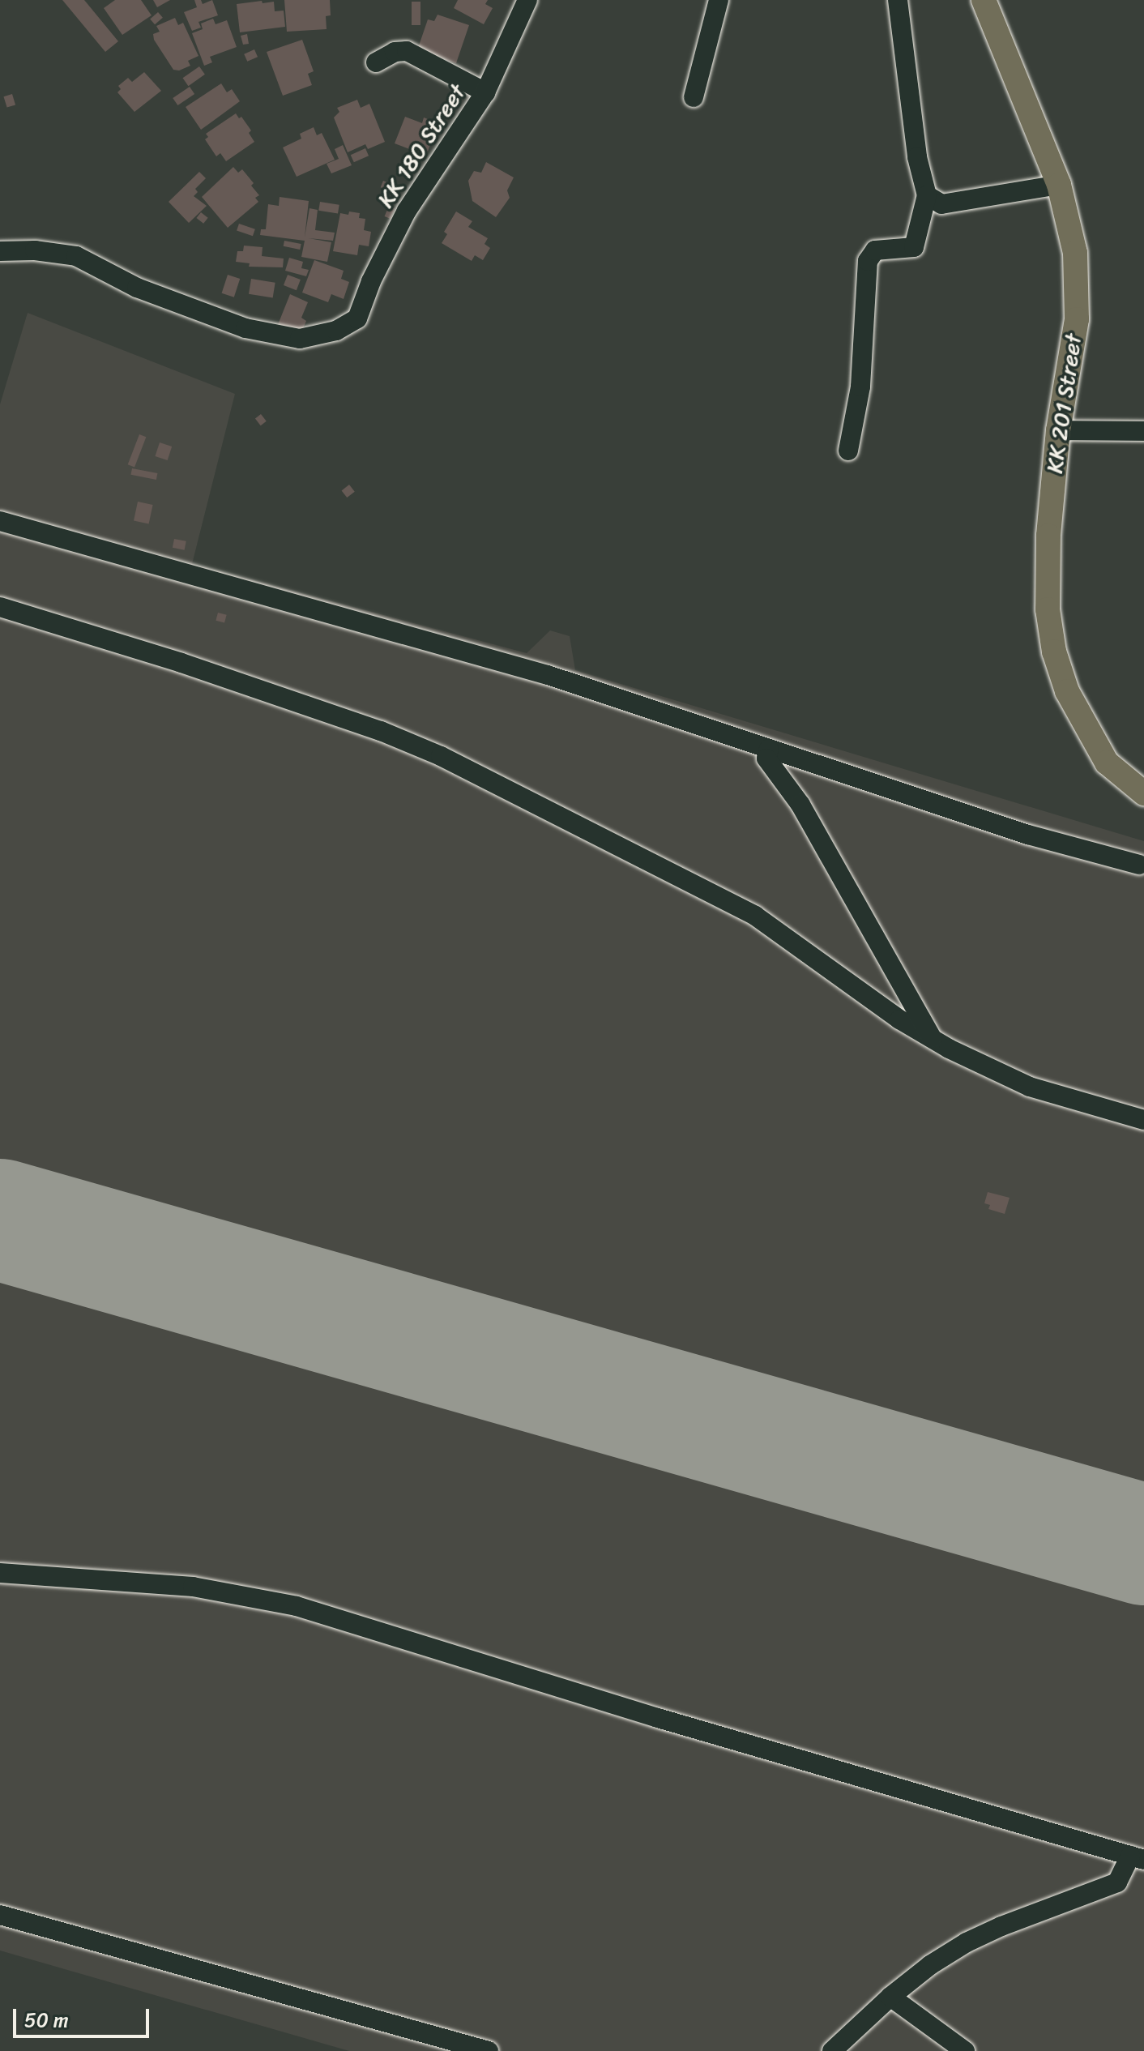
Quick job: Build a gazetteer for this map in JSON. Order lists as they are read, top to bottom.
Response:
{
  "streets": {
    "main road": ["KK 201 Street"],
    "street": ["KK 180 Street"]
  },
  "scale_bar": "50 m"
}
